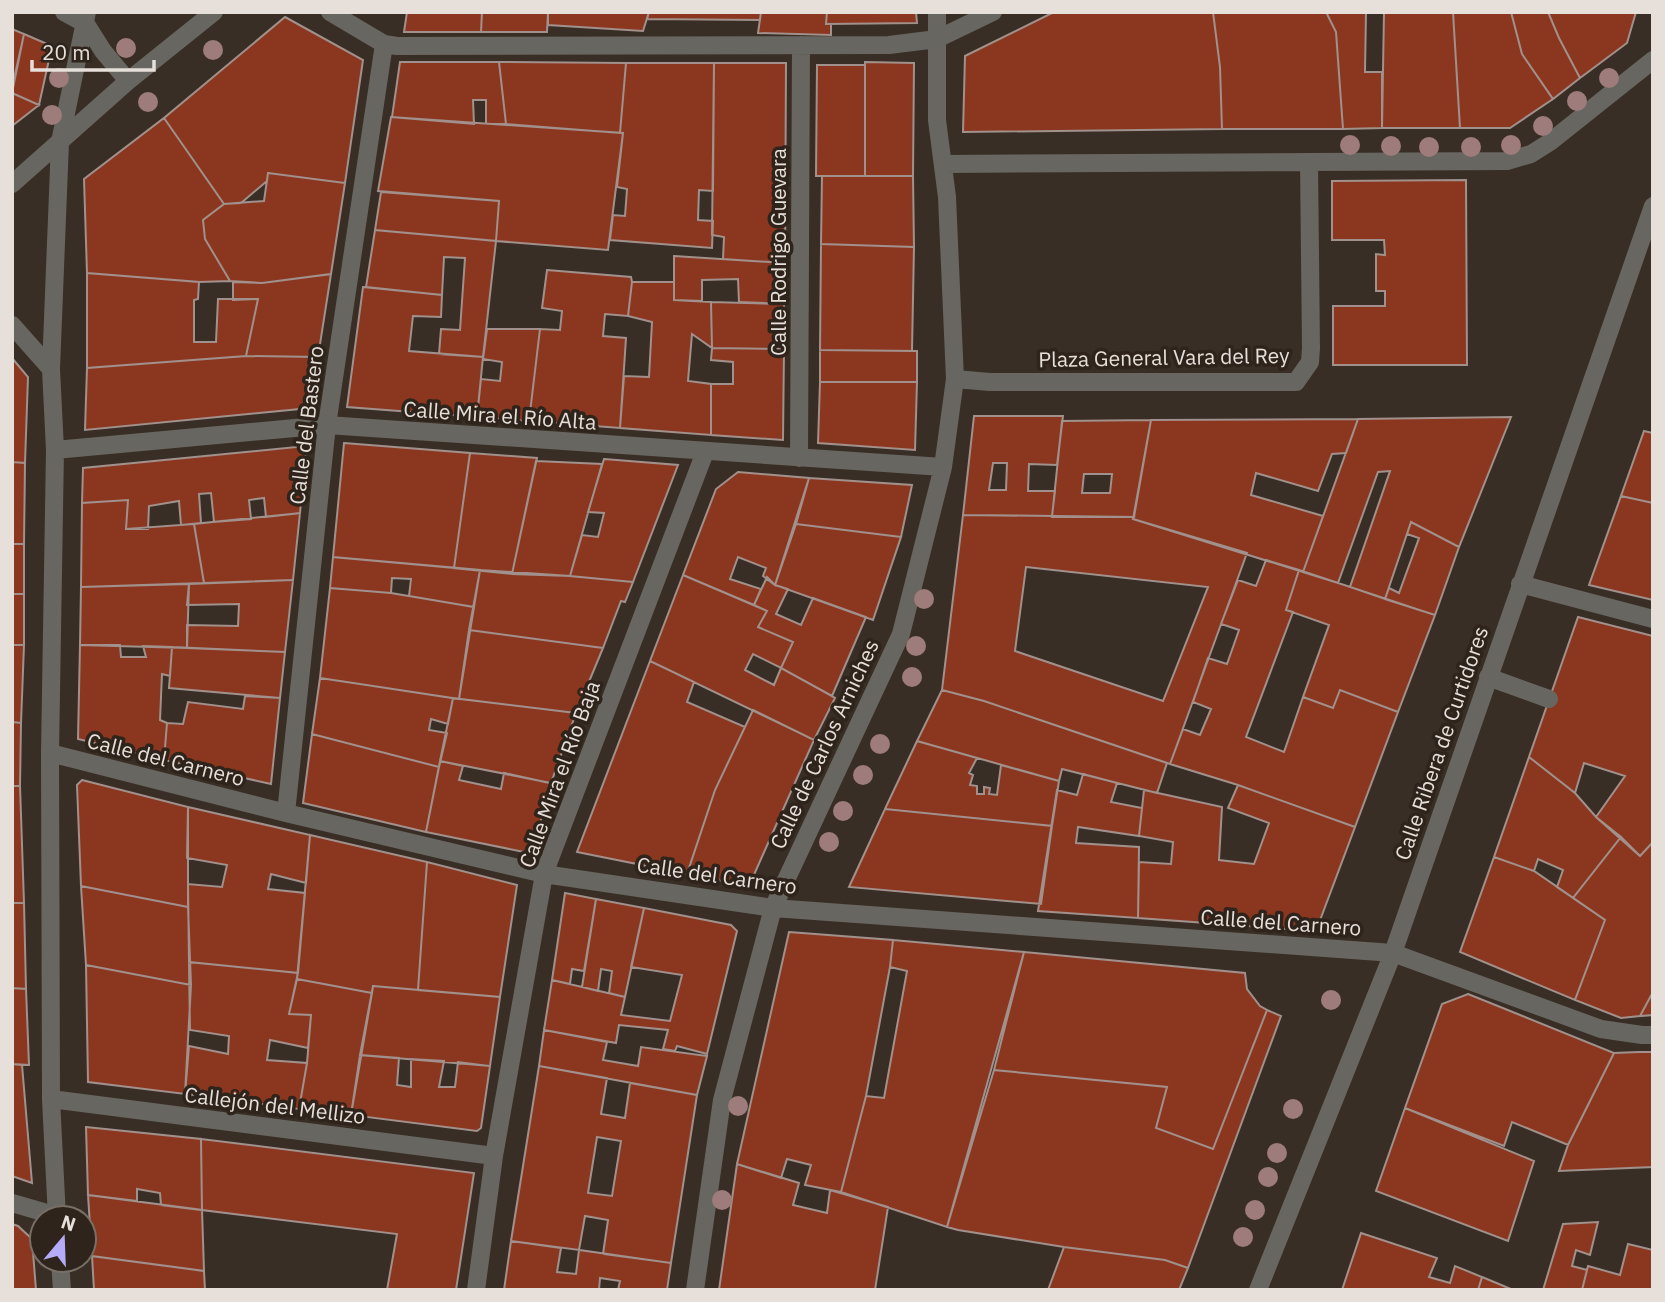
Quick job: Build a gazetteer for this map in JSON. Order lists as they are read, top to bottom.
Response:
{
  "streets": {
    "street": [
      "Calle Rodrigo Guevara",
      "Plaza General Vara del Rey",
      "Calle Mira el Río Alta",
      "Calle del Bastero",
      "Calle Ribera de Curtidores",
      "Calle de Carlos Arniches",
      "Calle del Carnero",
      "Calle Mira el Río Baja",
      "Callejón del Mellizo"
    ]
  },
  "crossings": [
    ["Calle Rodrigo Guevara", "Calle Mira el Río Alta"],
    ["Plaza General Vara del Rey", "Calle de Carlos Arniches"],
    ["Calle Mira el Río Alta", "Calle del Bastero"],
    ["Calle Mira el Río Alta", "Calle de Carlos Arniches"],
    ["Calle Mira el Río Alta", "Calle Mira el Río Baja"],
    ["Calle del Bastero", "Calle del Carnero"],
    ["Calle Ribera de Curtidores", "Calle del Carnero"],
    ["Calle de Carlos Arniches", "Calle del Carnero"],
    ["Calle del Carnero", "Calle Mira el Río Baja"],
    ["Calle Mira el Río Baja", "Callejón del Mellizo"]
  ],
  "scale_bar": "20 m",
  "north": "top"
}
